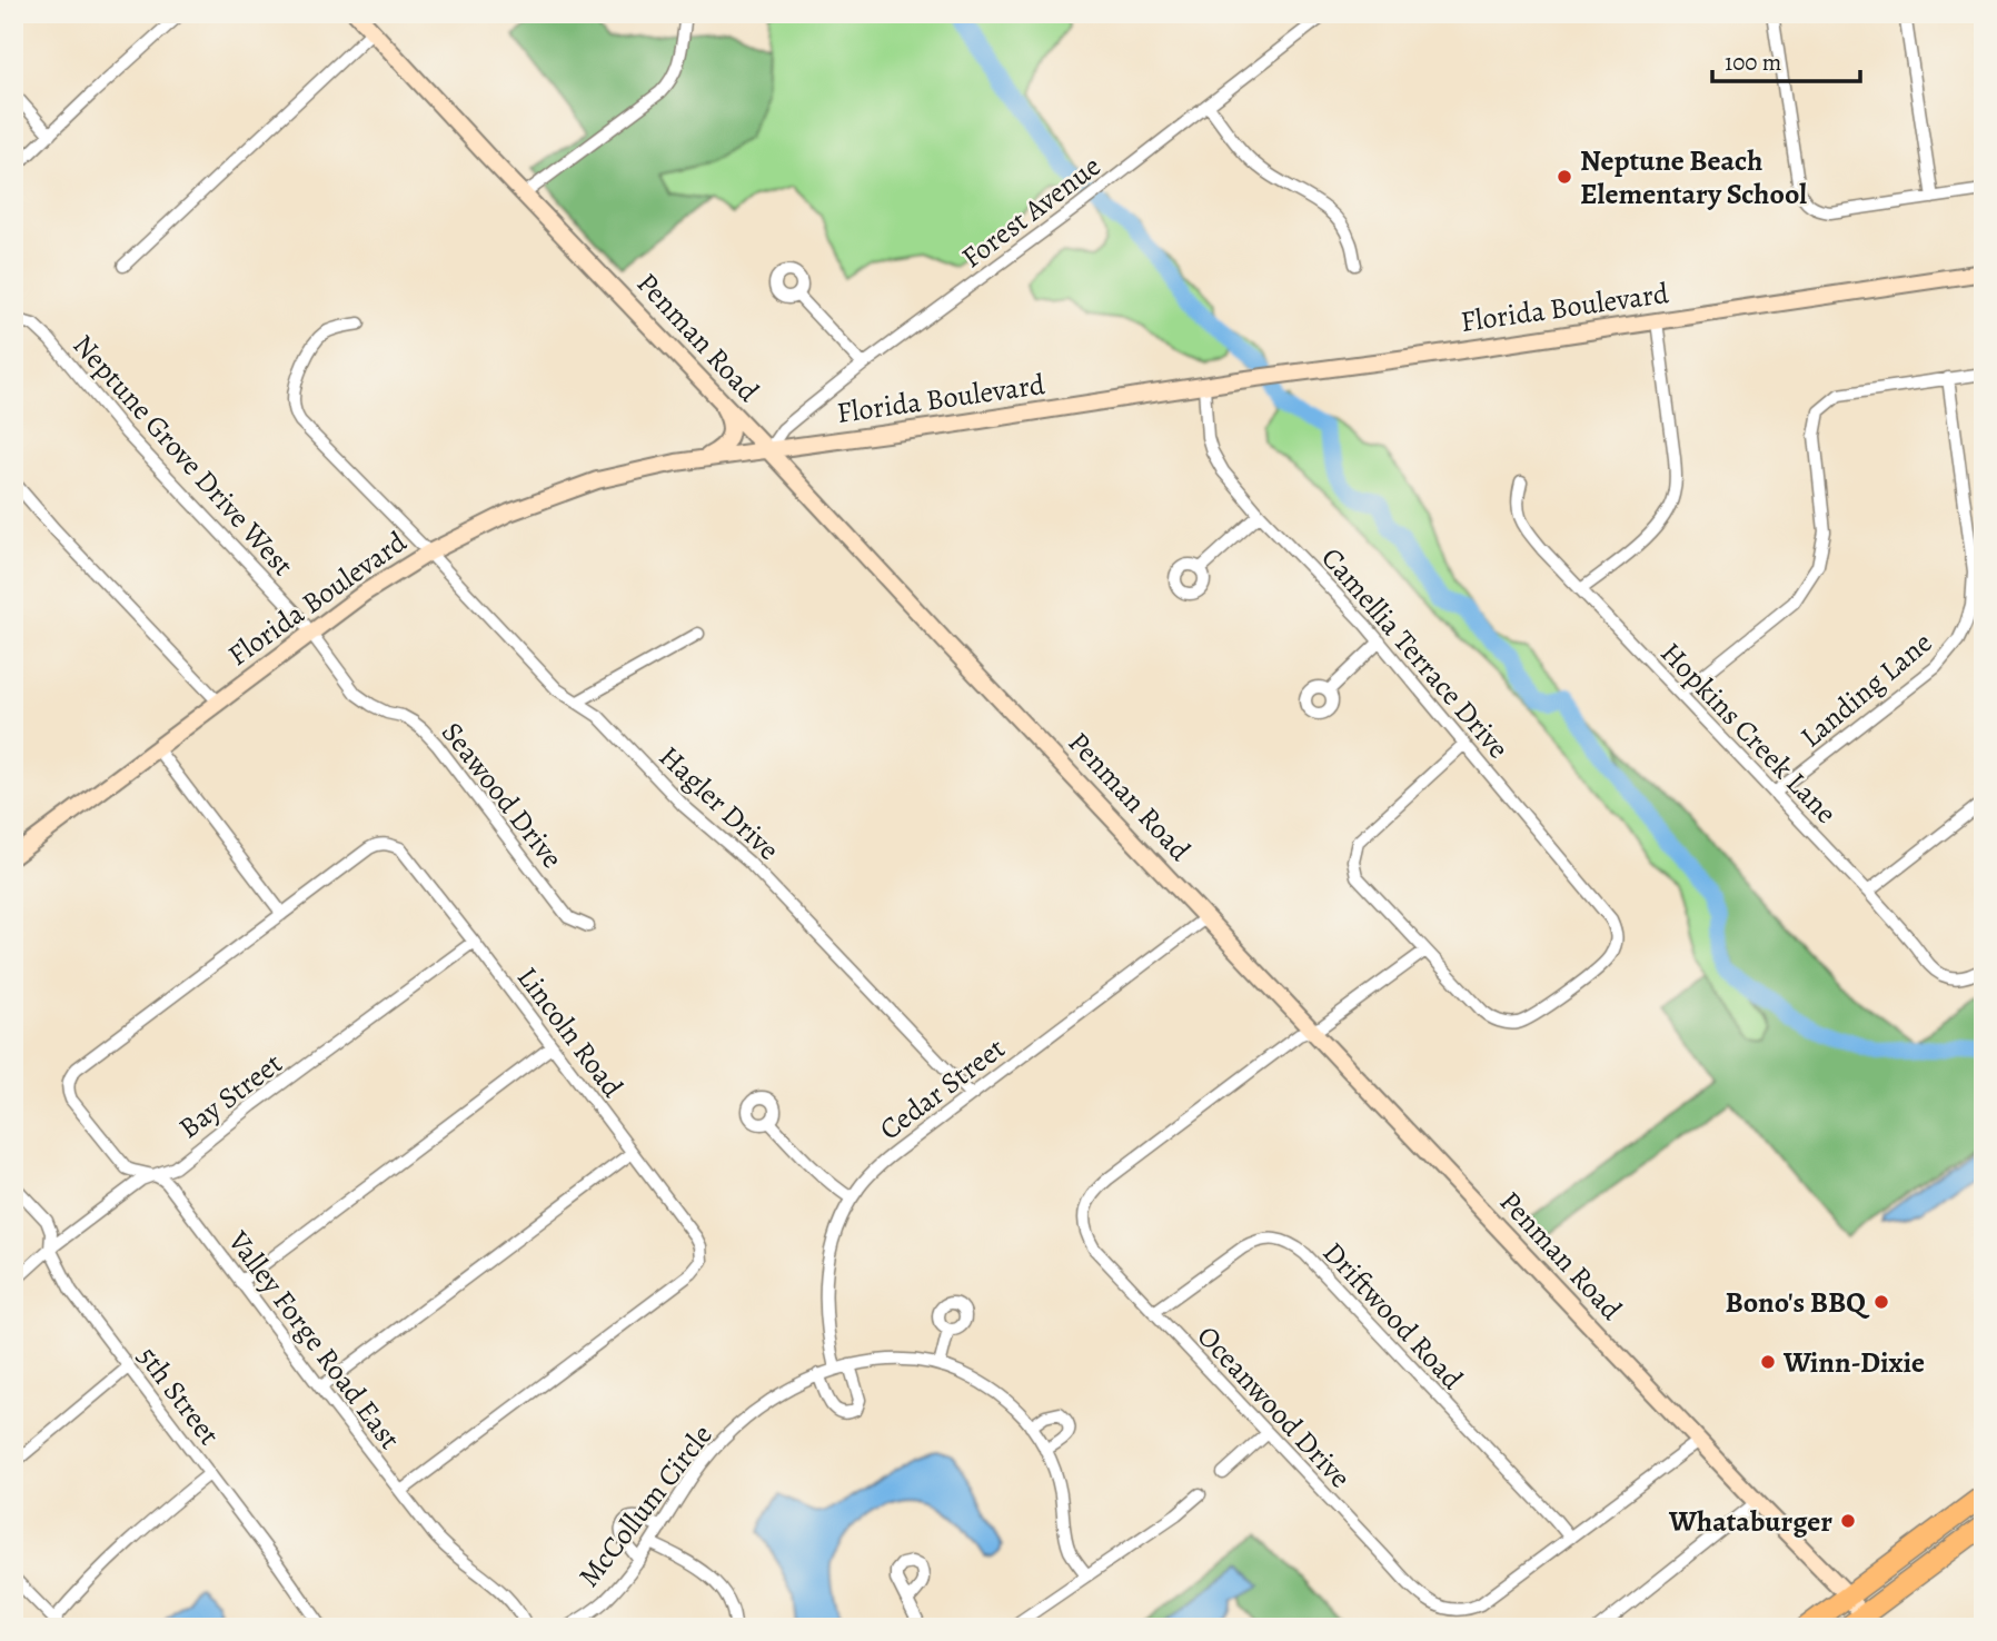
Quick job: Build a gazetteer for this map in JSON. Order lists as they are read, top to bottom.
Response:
{
  "streets": {
    "street": [
      "Forest Avenue",
      "Florida Boulevard",
      "Penman Road",
      "Neptune Grove Drive West",
      "Camellia Terrace Drive",
      "Landing Lane",
      "Hopkins Creek Lane",
      "Seawood Drive",
      "Hagler Drive",
      "Lincoln Road",
      "Cedar Street",
      "Bay Street",
      "Driftwood Road",
      "Valley Forge Road East",
      "5th Street",
      "Oceanwood Drive",
      "McCollum Circle"
    ]
  },
  "crossings": [
    ["Forest Avenue", "Florida Boulevard"],
    ["Forest Avenue", "Penman Road"],
    ["Florida Boulevard", "Penman Road"],
    ["Florida Boulevard", "Neptune Grove Drive West"],
    ["Florida Boulevard", "Camellia Terrace Drive"],
    ["Florida Boulevard", "Seawood Drive"],
    ["Florida Boulevard", "Hagler Drive"],
    ["Penman Road", "Cedar Street"],
    ["Penman Road", "Oceanwood Drive"],
    ["Neptune Grove Drive West", "Seawood Drive"],
    ["Landing Lane", "Hopkins Creek Lane"],
    ["Hagler Drive", "Cedar Street"],
    ["Lincoln Road", "Bay Street"],
    ["Lincoln Road", "Valley Forge Road East"],
    ["Cedar Street", "McCollum Circle"],
    ["Bay Street", "Valley Forge Road East"],
    ["Bay Street", "5th Street"],
    ["Driftwood Road", "Oceanwood Drive"]
  ],
  "places": [
    "Neptune Beach Elementary School",
    "Bono's BBQ",
    "Winn-Dixie",
    "Whataburger"
  ],
  "scale_bar": "100 m"
}
